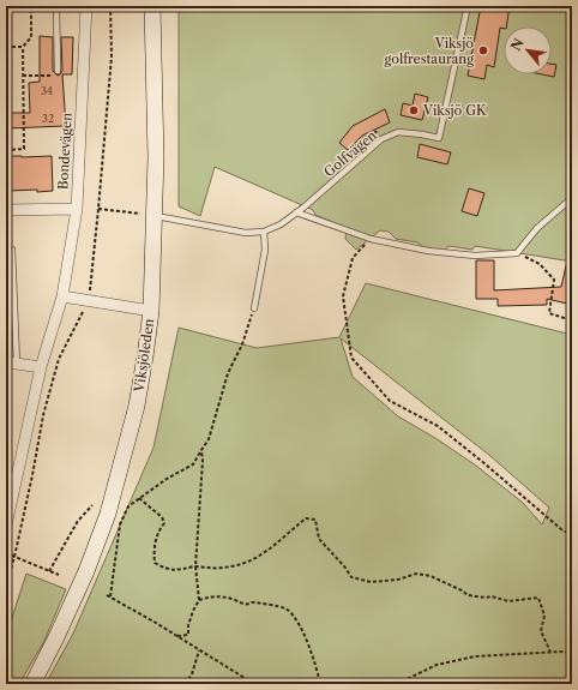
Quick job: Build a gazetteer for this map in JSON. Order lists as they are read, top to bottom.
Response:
{
  "streets": {
    "main road": ["Viksjöleden"],
    "street": ["Bondevägen"],
    "lane": ["Golfvägen"]
  },
  "crossings": [
    ["Golfvägen", "Viksjöleden"]
  ],
  "places": ["Viksjö golfrestaurang", "Viksjö GK"],
  "house_numbers": ["34", "32"],
  "north": "top left"
}
